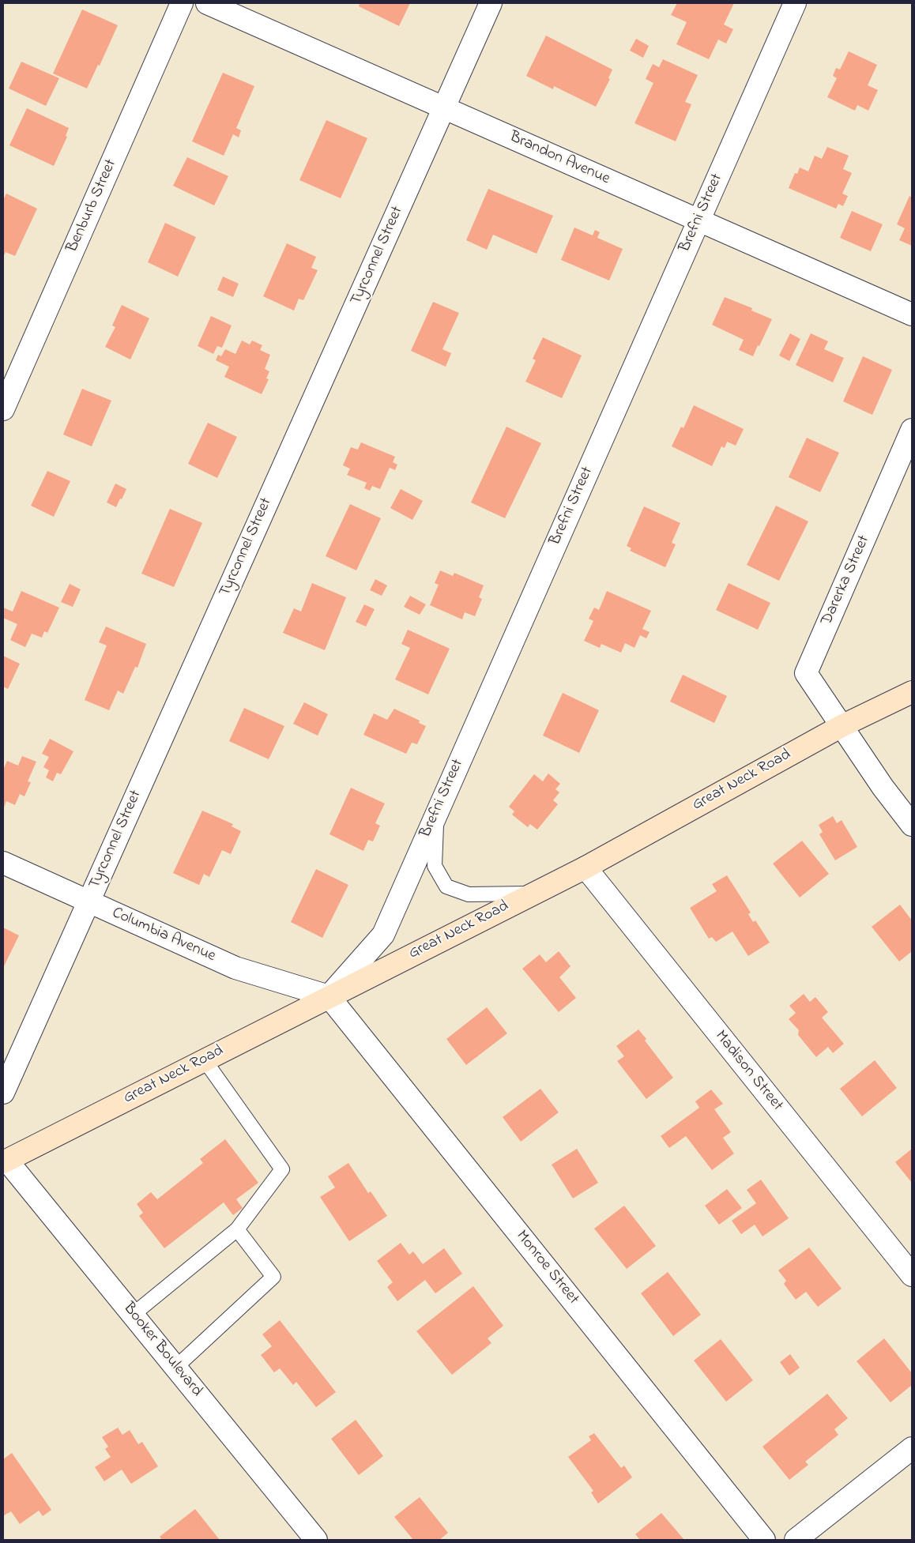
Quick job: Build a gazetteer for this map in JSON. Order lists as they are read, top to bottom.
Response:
{
  "streets": {
    "main road": ["Great Neck Road"],
    "street": [
      "Brandon Avenue",
      "Benburb Street",
      "Brefni Street",
      "Tyrconnel Street",
      "Darerka Street",
      "Columbia Avenue",
      "Madison Street",
      "Monroe Street",
      "Booker Boulevard"
    ]
  },
  "crossings": [
    ["Brandon Avenue", "Brefni Street"],
    ["Brandon Avenue", "Tyrconnel Street"],
    ["Brefni Street", "Great Neck Road"],
    ["Brefni Street", "Columbia Avenue"],
    ["Brefni Street", "Monroe Street"],
    ["Tyrconnel Street", "Columbia Avenue"],
    ["Darerka Street", "Great Neck Road"],
    ["Great Neck Road", "Columbia Avenue"],
    ["Great Neck Road", "Madison Street"],
    ["Great Neck Road", "Monroe Street"],
    ["Great Neck Road", "Booker Boulevard"],
    ["Columbia Avenue", "Monroe Street"]
  ]
}
